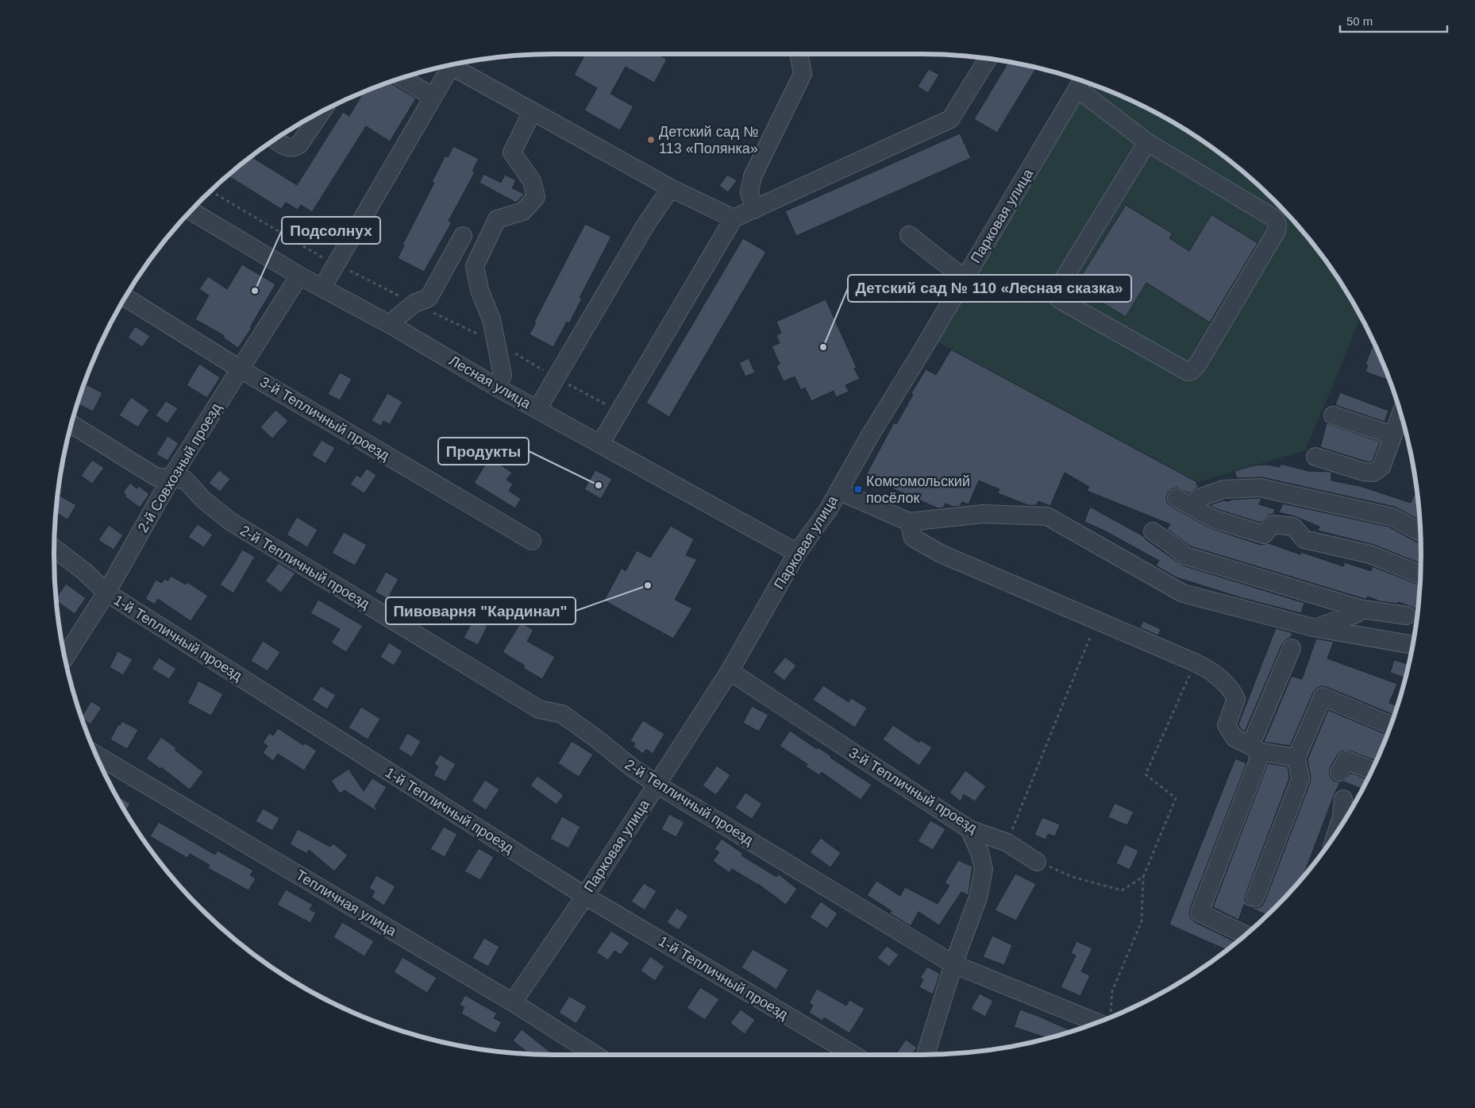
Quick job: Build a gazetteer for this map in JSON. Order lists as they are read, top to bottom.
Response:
{
  "streets": {
    "street": [
      "Парковая улица",
      "Лесная улица",
      "3-й Тепличный проезд",
      "2-й Совхозный проезд",
      "2-й Тепличный проезд",
      "1-й Тепличный проезд",
      "Тепличная улица"
    ]
  },
  "crossings": [
    ["Парковая улица", "Лесная улица"],
    ["Парковая улица", "3-й Тепличный проезд"],
    ["Парковая улица", "2-й Тепличный проезд"],
    ["Парковая улица", "1-й Тепличный проезд"],
    ["Парковая улица", "Тепличная улица"],
    ["Лесная улица", "2-й Совхозный проезд"],
    ["3-й Тепличный проезд", "2-й Совхозный проезд"],
    ["2-й Совхозный проезд", "2-й Тепличный проезд"],
    ["2-й Совхозный проезд", "1-й Тепличный проезд"]
  ],
  "places": {
    "other": [
      "Детский сад № 113 «Полянка»",
      "Подсолнух",
      "Детский сад № 110 «Лесная сказка»",
      "Продукты",
      "Пивоварня \"Кардинал\""
    ],
    "transit": ["Комсомольский посёлок"]
  },
  "scale_bar": "50 m"
}
